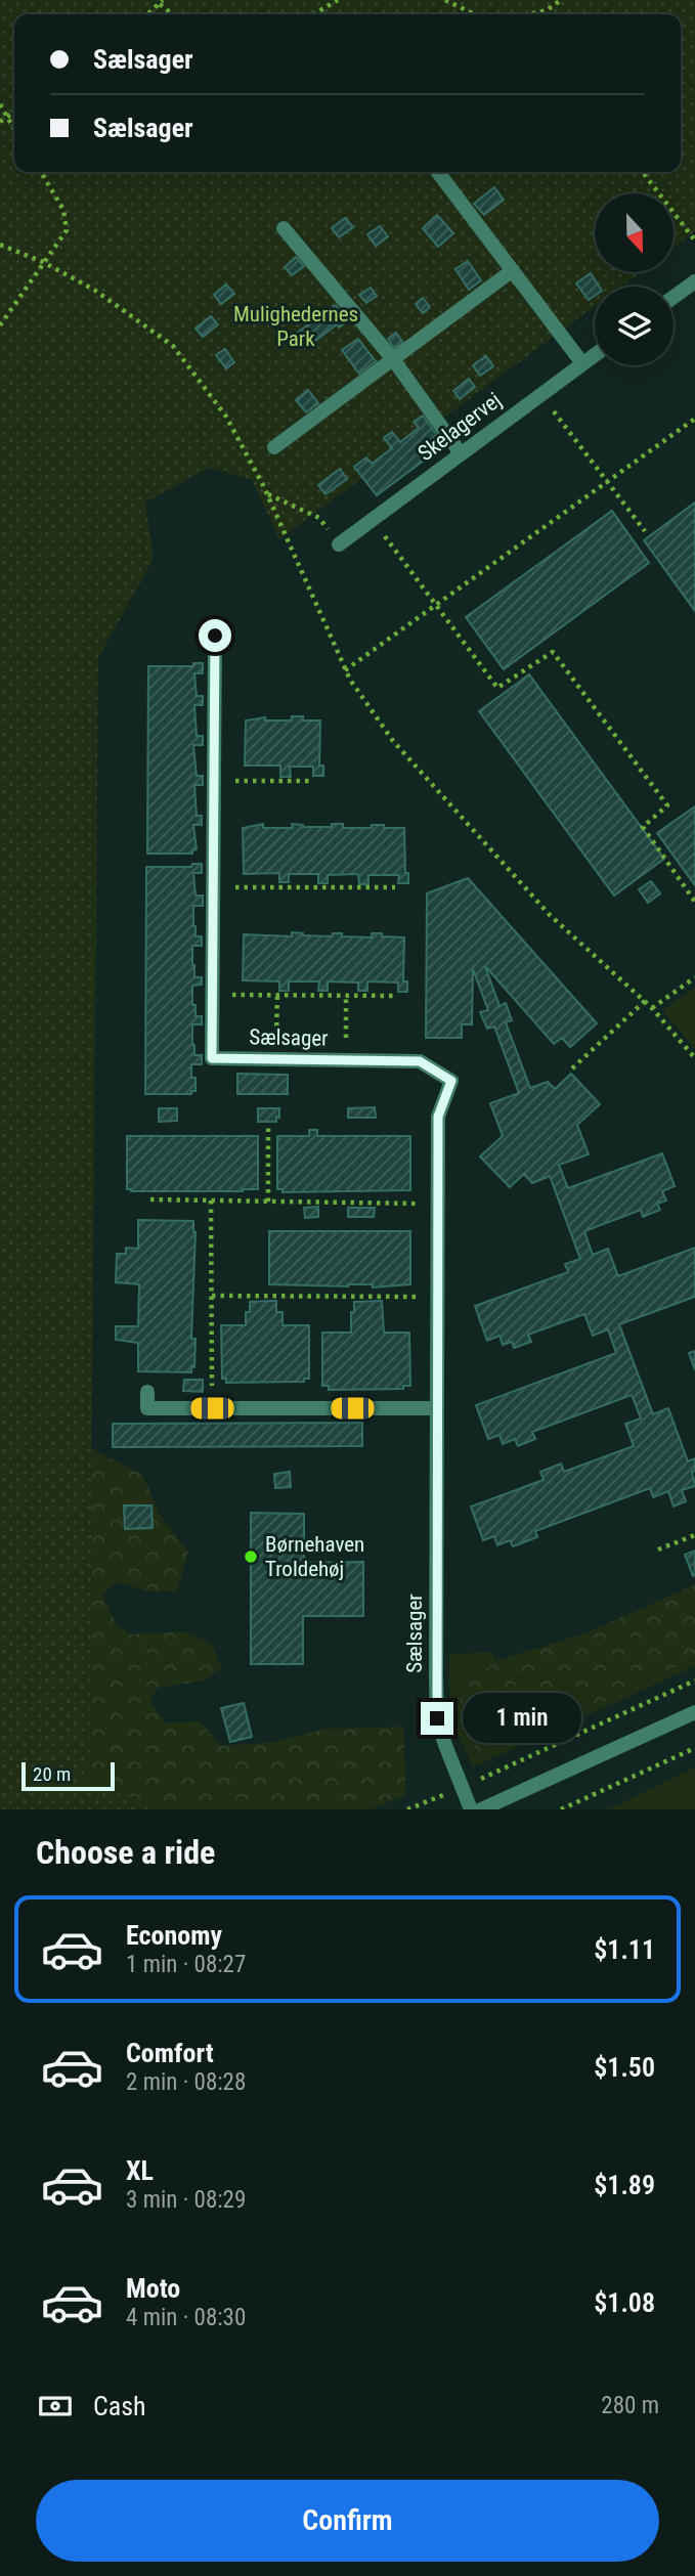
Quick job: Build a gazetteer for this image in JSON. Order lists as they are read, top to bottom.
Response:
{
  "streets": {
    "street": ["Skelagervej", "Sælsager"]
  },
  "parks": ["Mulighedernes Park"],
  "places": ["Børnehaven Troldehøj"],
  "scale_bar": "20 m",
  "north": "bottom",
  "page": {
    "banner": ["Sælsager", "Sælsager"],
    "bubble": "1 min",
    "scale": "20 m",
    "heading": "Choose a ride",
    "list": [
      {
        "name": "Economy",
        "note": "1 min · 08:27",
        "value": "$1.11"
      },
      {
        "name": "Comfort",
        "note": "2 min · 08:28",
        "value": "$1.50"
      },
      {
        "name": "XL",
        "note": "3 min · 08:29",
        "value": "$1.89"
      },
      {
        "name": "Moto",
        "note": "4 min · 08:30",
        "value": "$1.08"
      }
    ],
    "pay": ["Cash", "280 m"],
    "buttons": "Confirm"
  }
}
